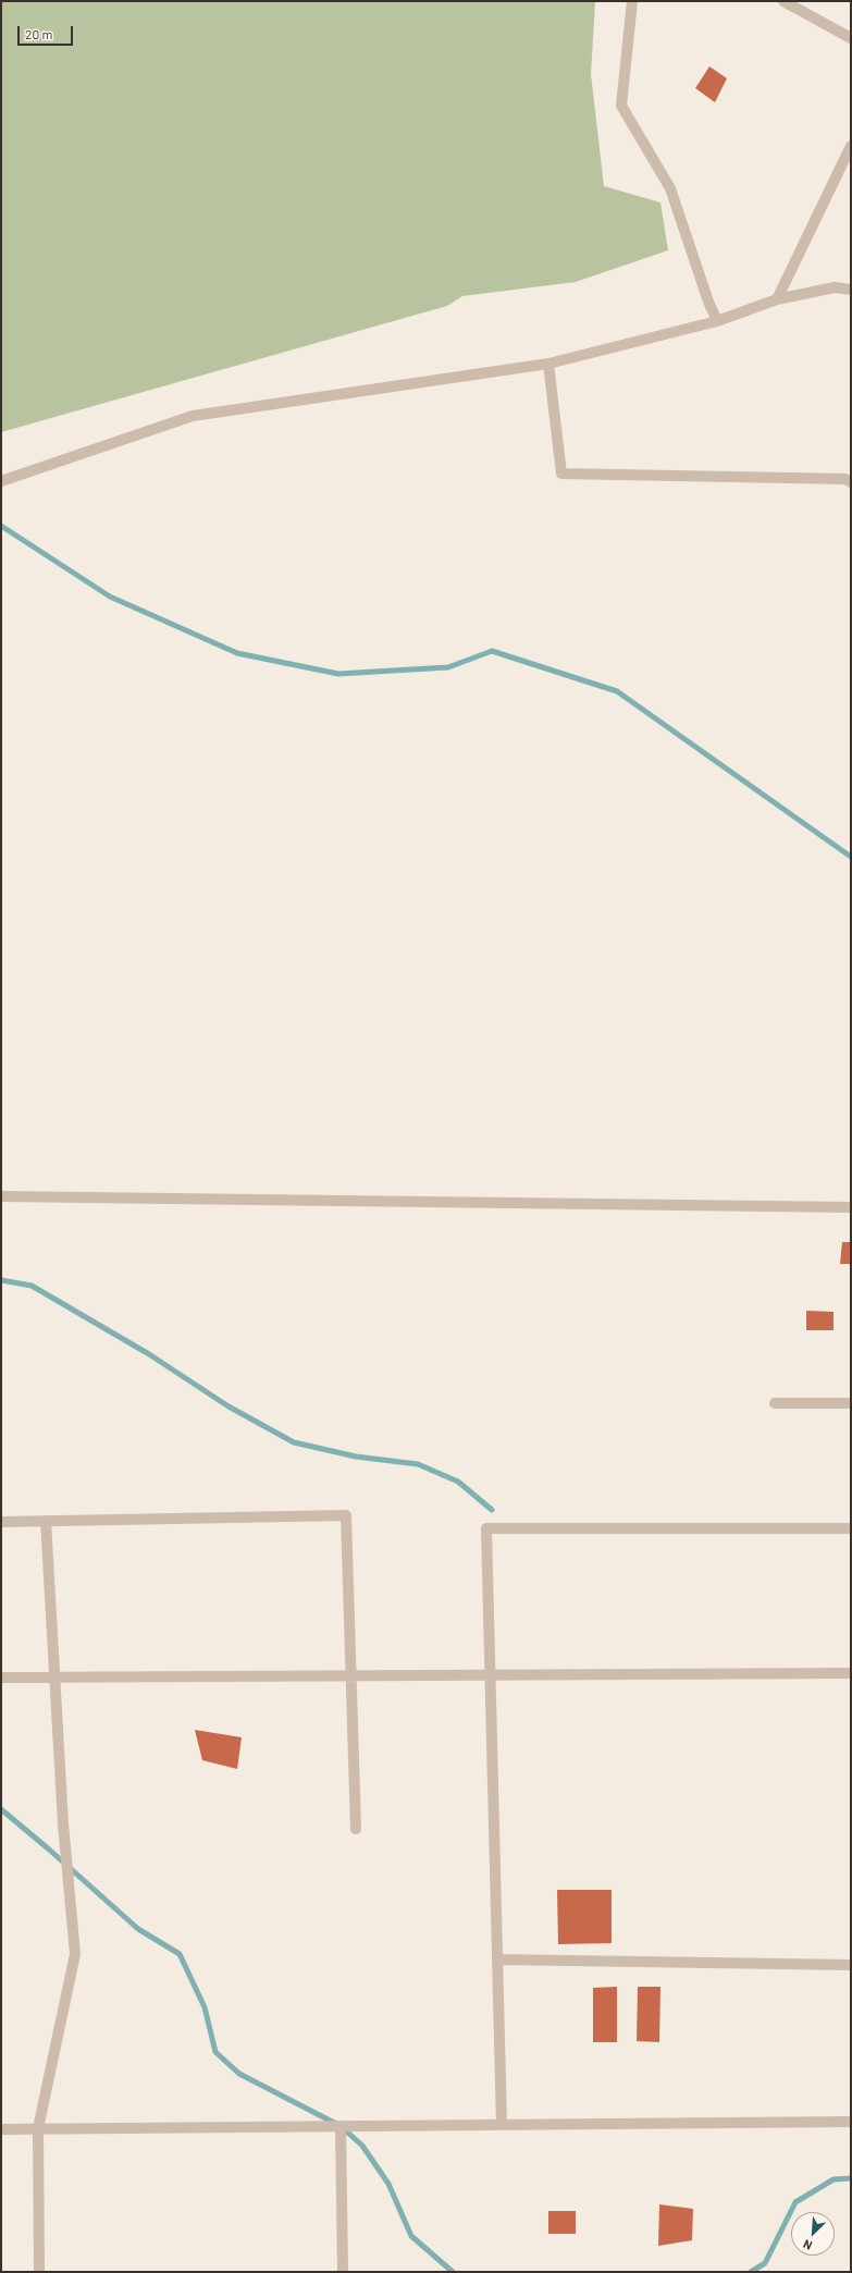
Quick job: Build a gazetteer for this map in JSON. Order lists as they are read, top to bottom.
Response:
{
  "scale_bar": "20 m",
  "north": "bottom left"
}
